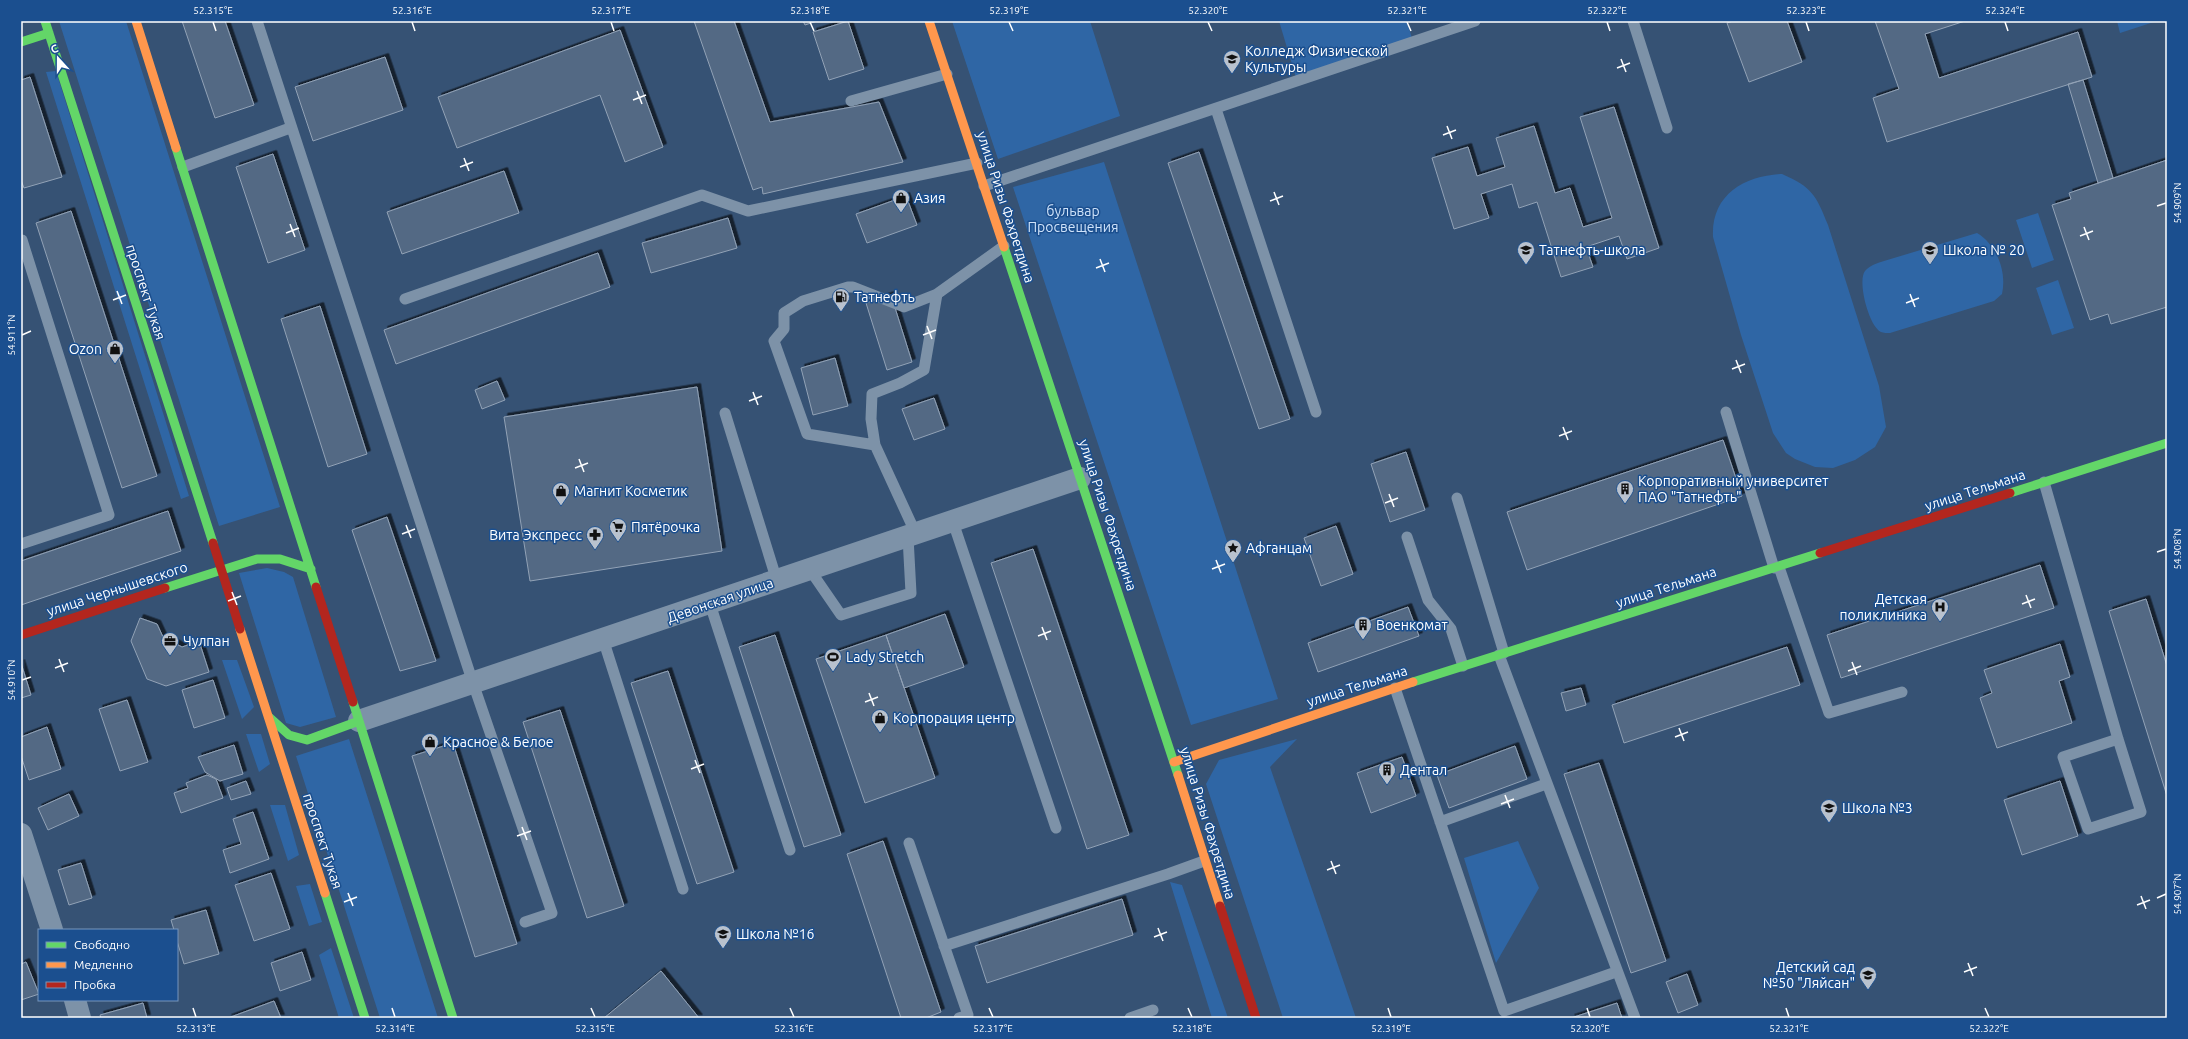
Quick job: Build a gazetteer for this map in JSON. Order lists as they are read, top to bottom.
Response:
{
  "streets": {
    "main road": [
      "улица Ризы Фахретдина",
      "проспект Тукая",
      "улица Тельмана",
      "улица Чернышевского"
    ],
    "street": ["Девонская улица"]
  },
  "crossings": [
    ["улица Ризы Фахретдина", "улица Тельмана"],
    ["улица Ризы Фахретдина", "Девонская улица"],
    ["проспект Тукая", "улица Чернышевского"],
    ["проспект Тукая", "Девонская улица"]
  ],
  "parks": ["бульвар Просвещения"],
  "places": {
    "school or university": [
      "Колледж Физической Культуры",
      "Татнефть-школа",
      "Школа № 20",
      "Школа №3",
      "Школа №16",
      "Детский сад №50 \"Ляйсан\""
    ],
    "shop": [
      "Азия",
      "Ozon",
      "Магнит Косметик",
      "Корпорация центр",
      "Красное & Белое"
    ],
    "fuel station": ["Татнефть"],
    "building": ["Корпоративный университет ПАО \"Татнефть\"", "Военкомат", "Дентал"],
    "supermarket": ["Пятёрочка"],
    "pharmacy": ["Вита Экспресс"],
    "place": ["Афганцам"],
    "hospital": ["Детская поликлиника"],
    "office": ["Чулпан"],
    "sports": ["Lady Stretch"]
  },
  "legend": ["Свободно", "Медленно", "Пробка"],
  "north": "top",
  "coordinates": [
    "52.315°E",
    "52.316°E",
    "52.317°E",
    "52.318°E",
    "52.319°E",
    "52.320°E",
    "52.321°E",
    "52.322°E",
    "52.323°E",
    "52.324°E",
    "54.909°N",
    "54.911°N",
    "54.908°N",
    "54.910°N",
    "54.907°N",
    "52.313°E",
    "52.314°E"
  ]
}
